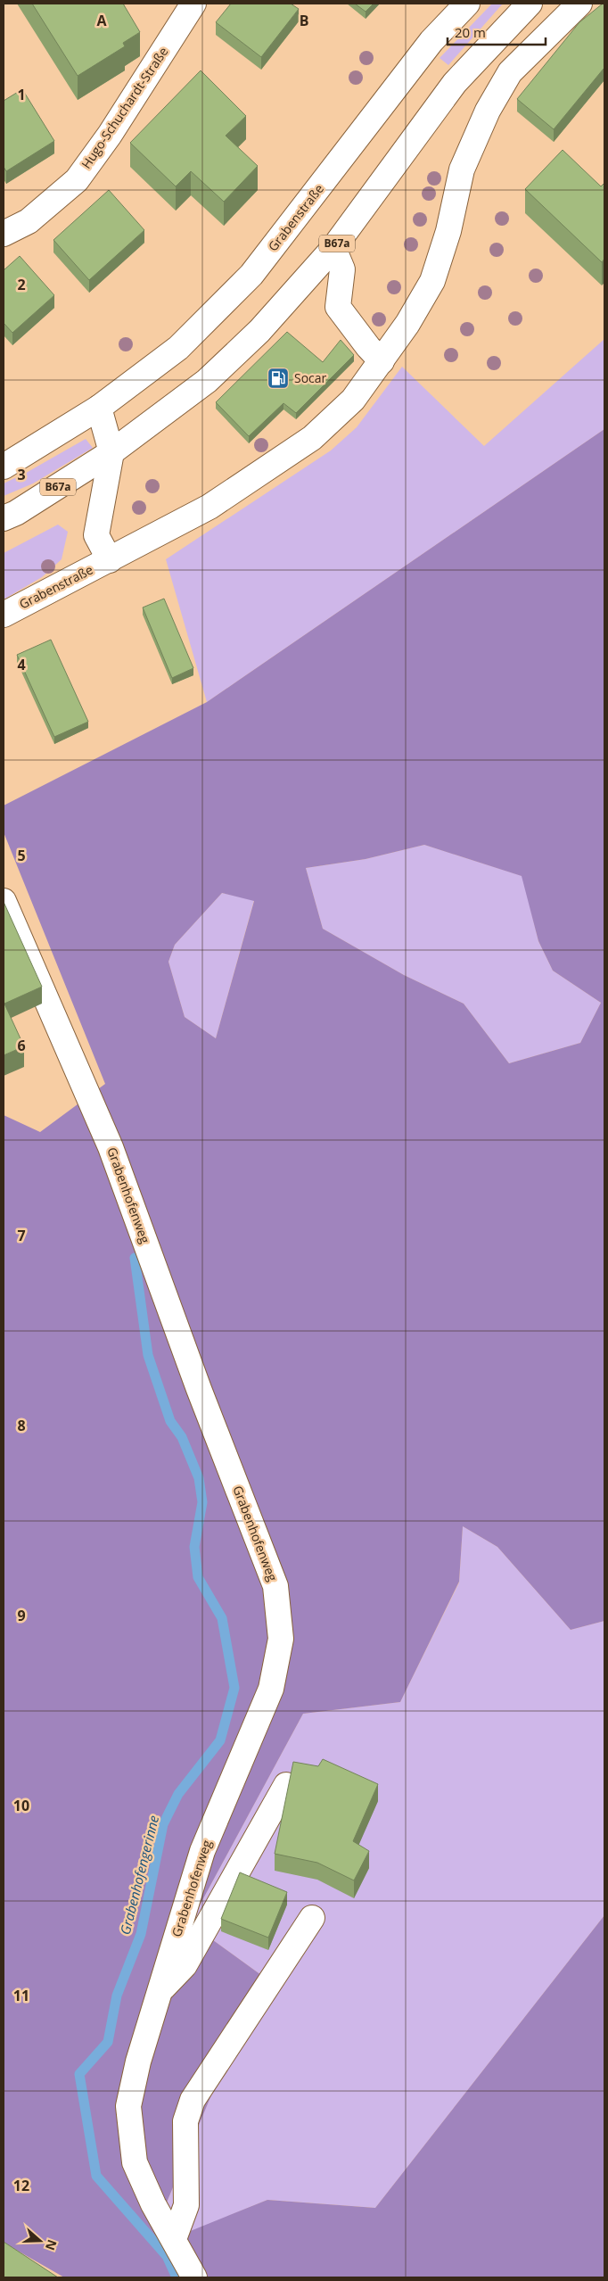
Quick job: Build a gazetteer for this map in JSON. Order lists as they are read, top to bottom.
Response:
{
  "streets": {
    "street": [
      "Hugo-Schuchardt-Straße",
      "Grabenstraße",
      "B67a",
      "Grabenhofenweg"
    ]
  },
  "water": ["Grabenhofengerinne"],
  "places": {
    "fuel station": ["Socar"]
  },
  "scale_bar": "20 m",
  "north": "right",
  "grid": {
    "columns": ["A", "B"],
    "rows": [
      "1",
      "2",
      "3",
      "4",
      "5",
      "6",
      "7",
      "8",
      "9",
      "10",
      "11",
      "12"
    ]
  }
}
